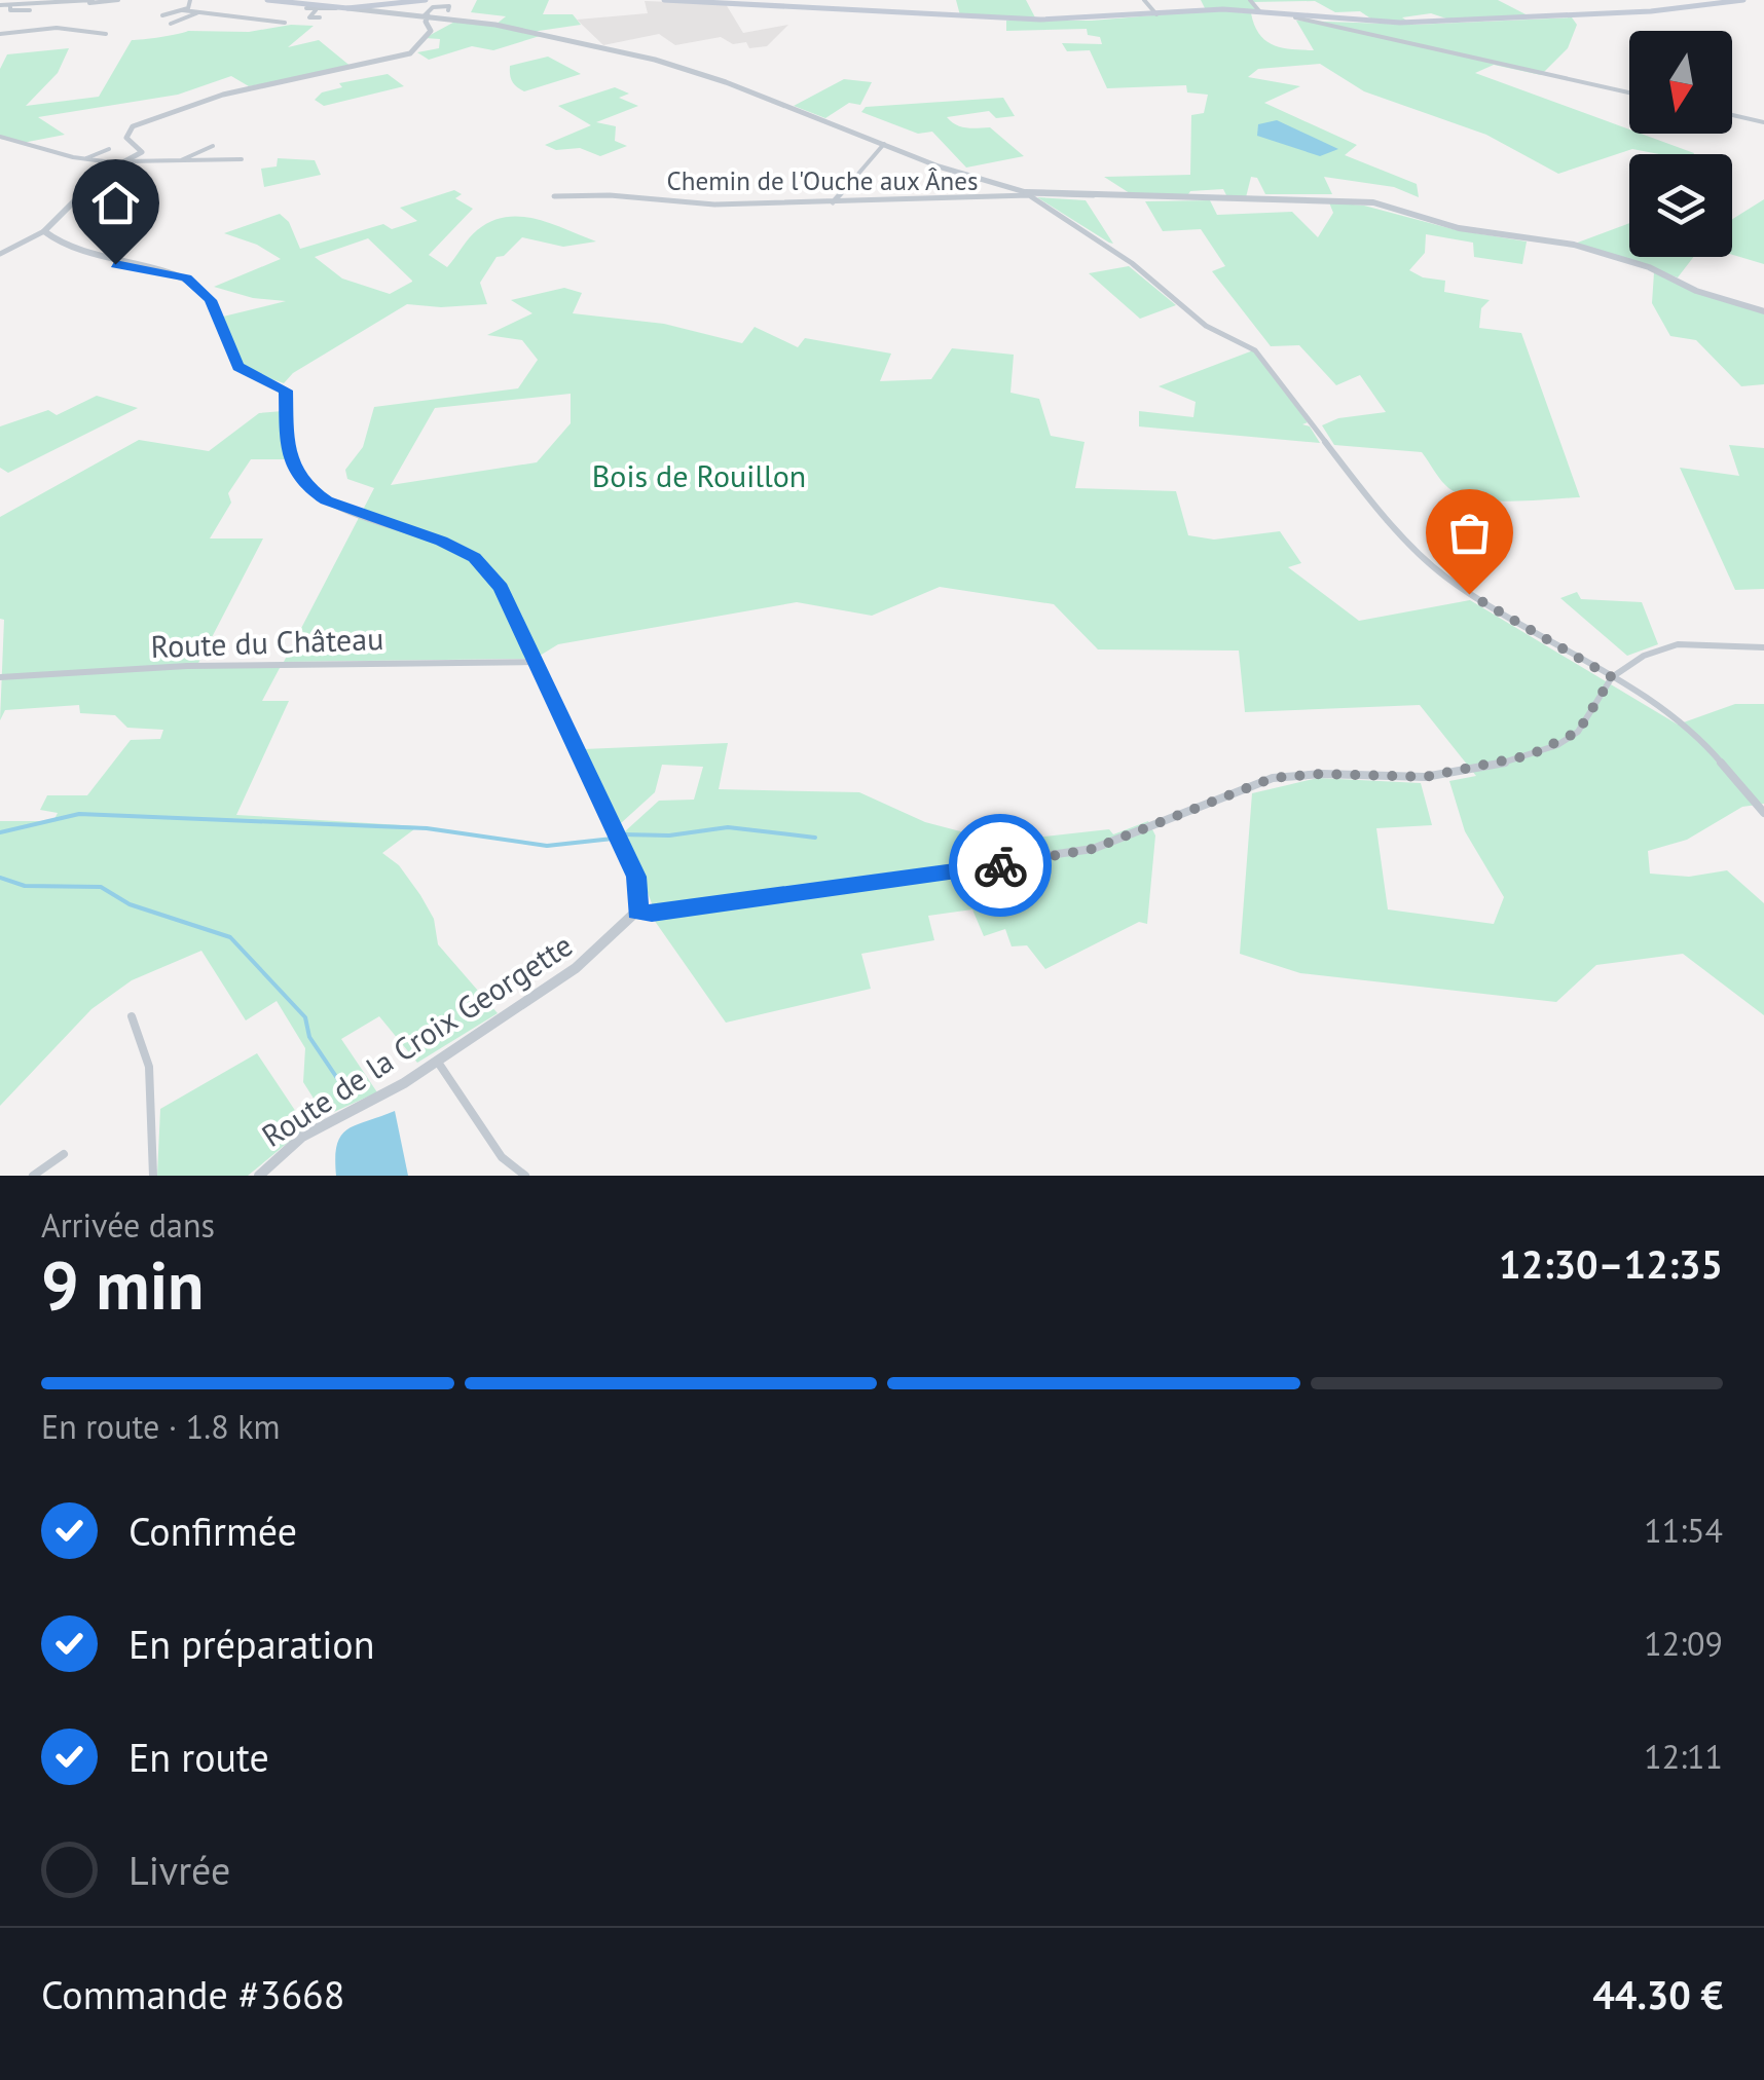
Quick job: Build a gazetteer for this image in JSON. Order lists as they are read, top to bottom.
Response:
{
  "streets": {
    "street": ["Chemin de l'Ouche aux Ânes", "Route du Château", "Route de la Croix Georgette"]
  },
  "parks": ["Bois de Rouillon"],
  "north": "bottom",
  "page": {
    "heading": ["9 min", "Arrivée dans", "12:30–12:35"],
    "panel": ["Commande #3668", "44.30 €"],
    "bar": "En route · 1.8 km",
    "list": [
      ["Confirmée", "11:54"],
      ["En préparation", "12:09"],
      ["En route", "12:11"],
      "Livrée"
    ]
  }
}
